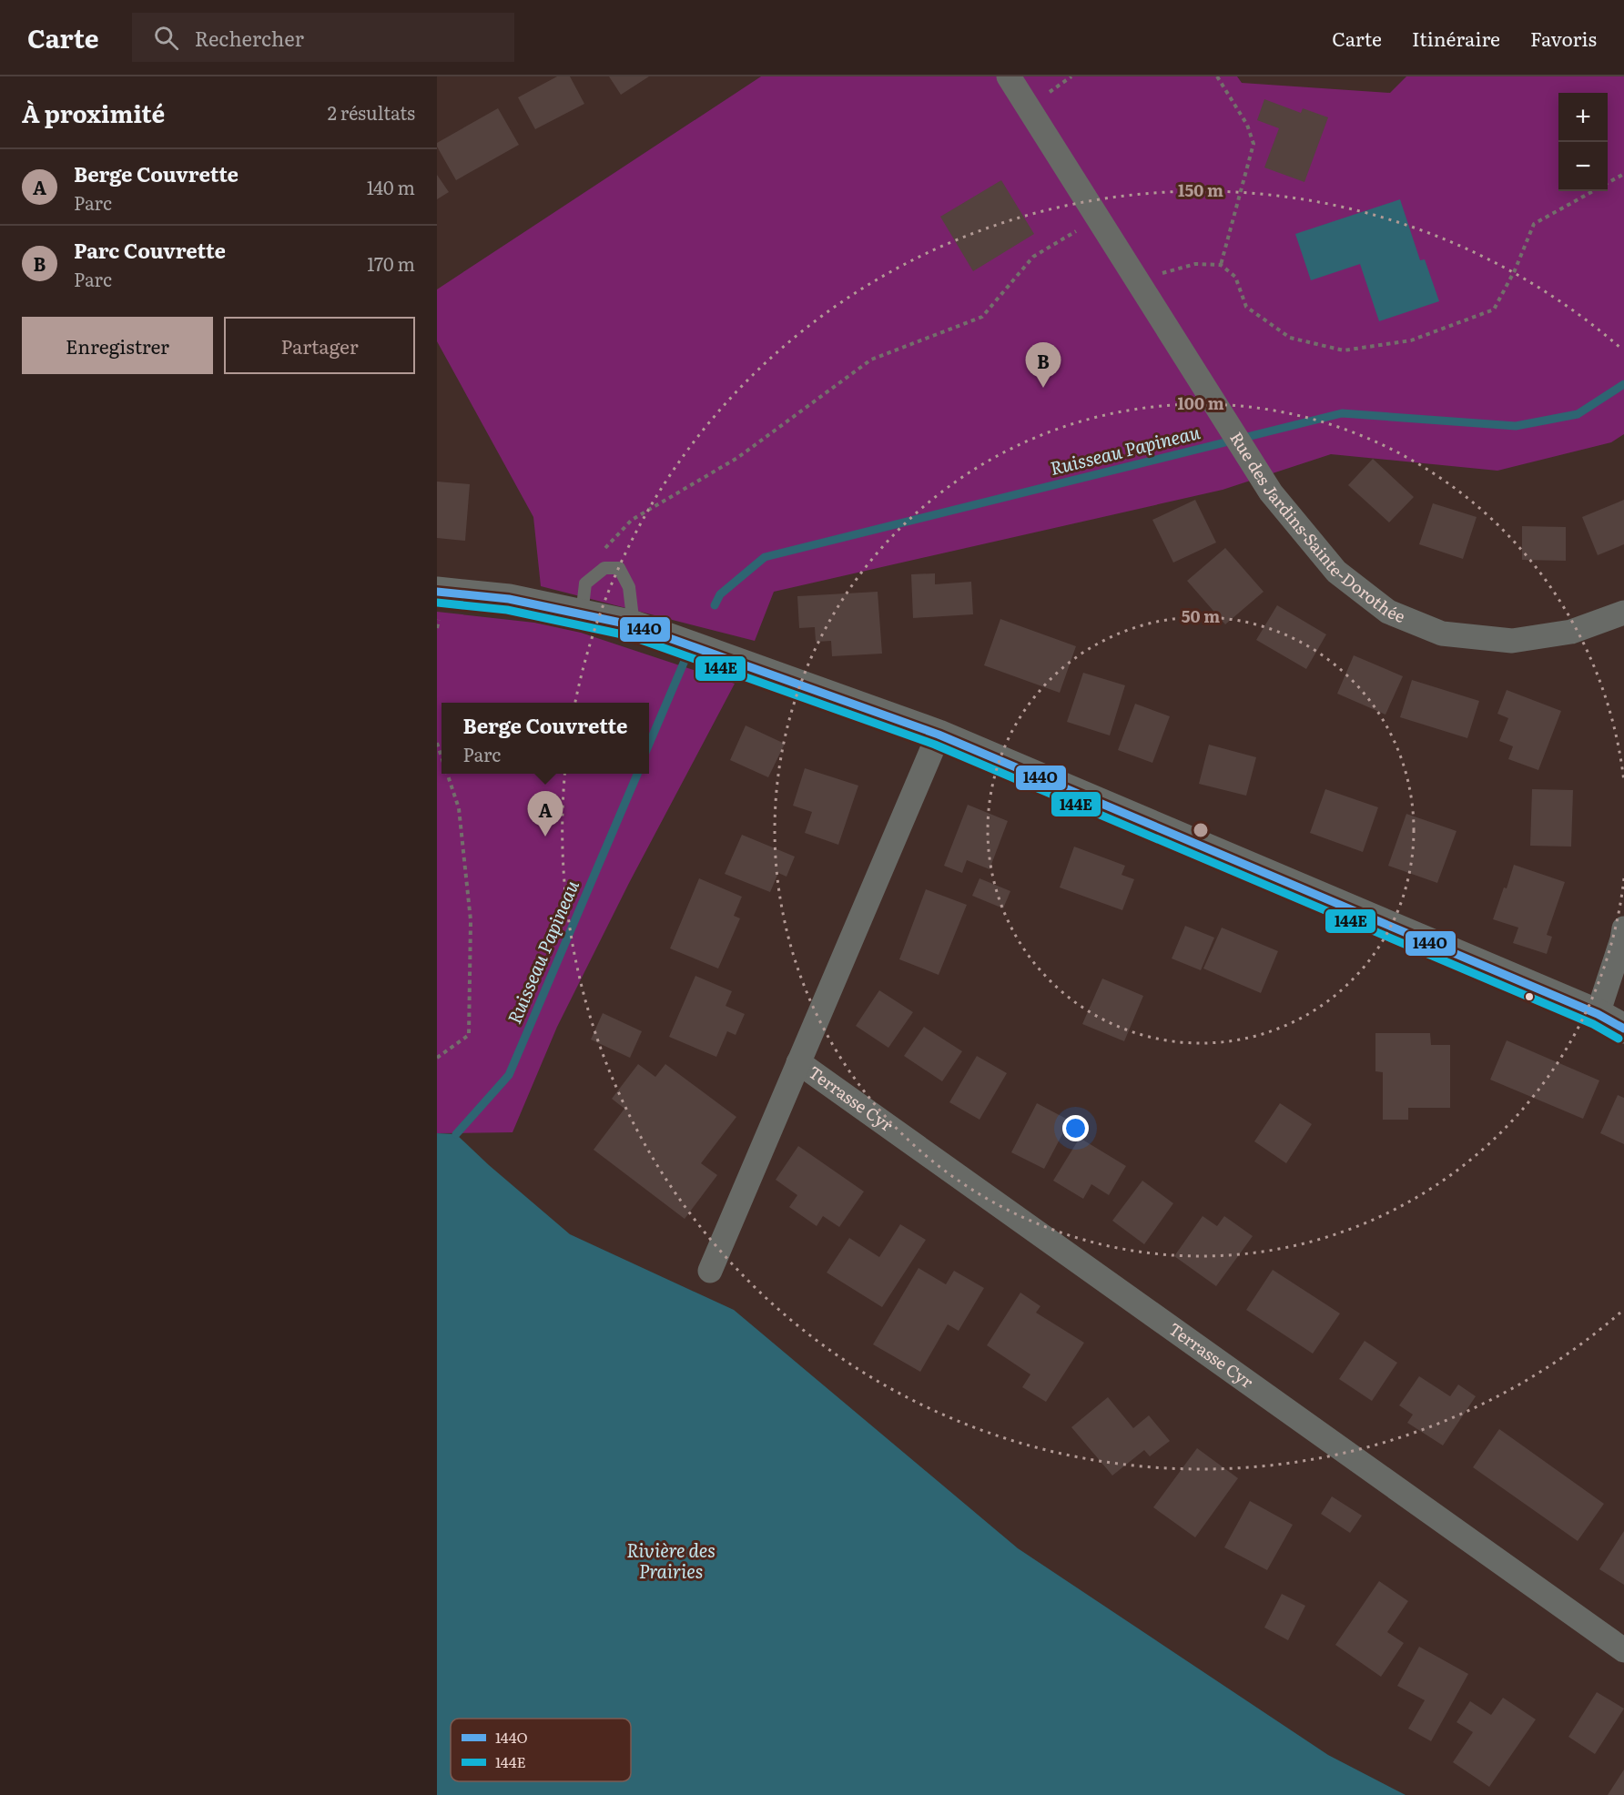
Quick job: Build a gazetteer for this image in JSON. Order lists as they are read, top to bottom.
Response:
{
  "streets": {
    "street": ["Rue des Jardins-Sainte-Dorothée", "Terrasse Cyr"]
  },
  "water": ["Ruisseau Papineau", "Rivière des Prairies"],
  "lines": ["transit line 144O", "transit line 144E"],
  "legend": ["144O", "144E"],
  "page": {
    "header": "Carte",
    "search": "Rechercher",
    "nav": ["Carte", "Itinéraire", "Favoris"],
    "heading": ["À proximité", "2 résultats"],
    "map_buttons": ["+", "−"],
    "list": [
      {
        "mark": "A",
        "name": "Berge Couvrette",
        "note": "Parc",
        "value": "140 m"
      },
      {
        "mark": "B",
        "name": "Parc Couvrette",
        "note": "Parc",
        "value": "170 m"
      }
    ],
    "buttons": ["Enregistrer", "Partager"],
    "pins": ["B", "A"],
    "popup": ["Berge Couvrette", "Parc"]
  },
  "rings": ["150 m", "100 m", "50 m"]
}
